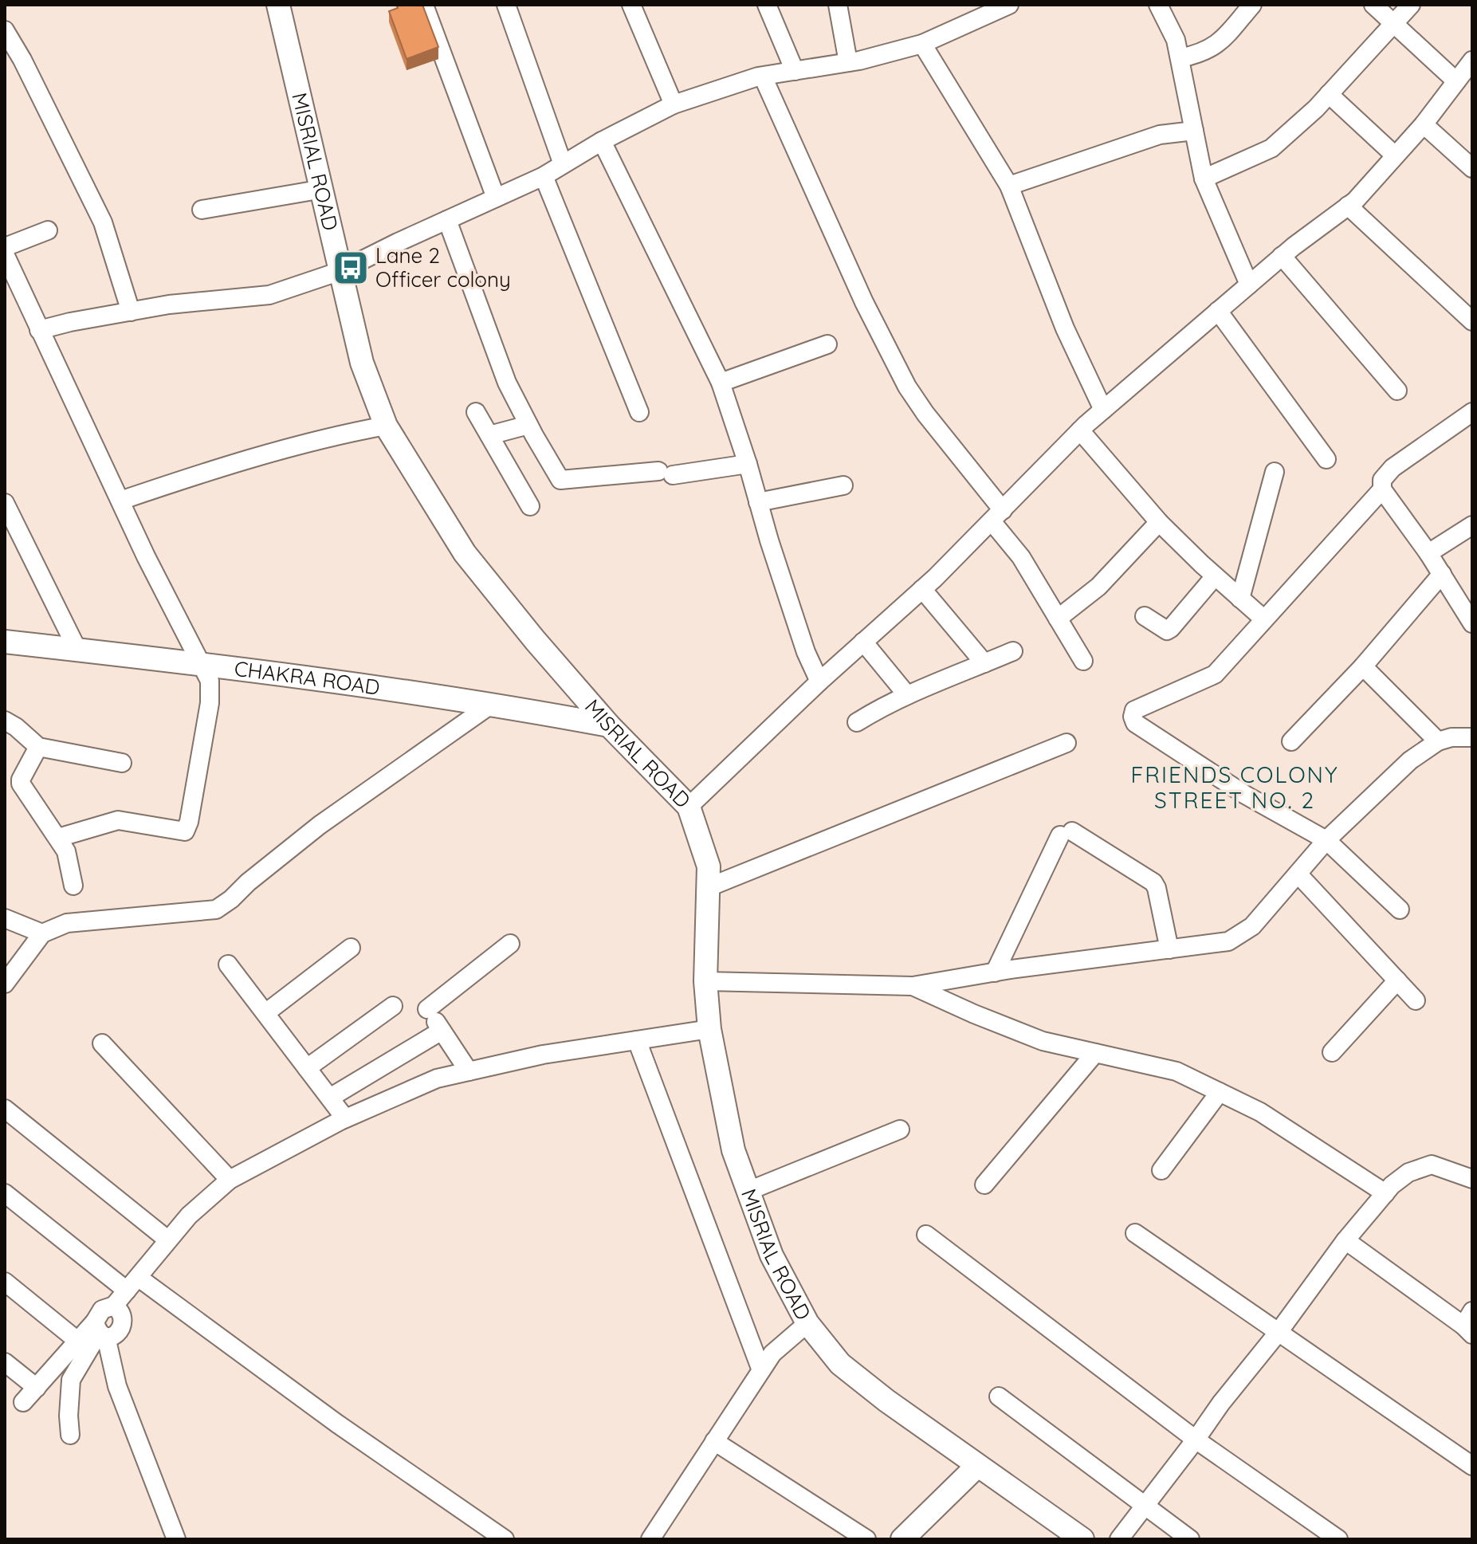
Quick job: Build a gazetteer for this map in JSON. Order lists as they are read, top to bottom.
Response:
{
  "streets": {
    "main road": ["MISRIAL ROAD", "CHAKRA ROAD"]
  },
  "crossings": [
    ["MISRIAL ROAD", "CHAKRA ROAD"]
  ],
  "districts": ["FRIENDS COLONY STREET NO. 2"],
  "places": {
    "bus stop": ["Lane 2 Officer colony"]
  }
}
